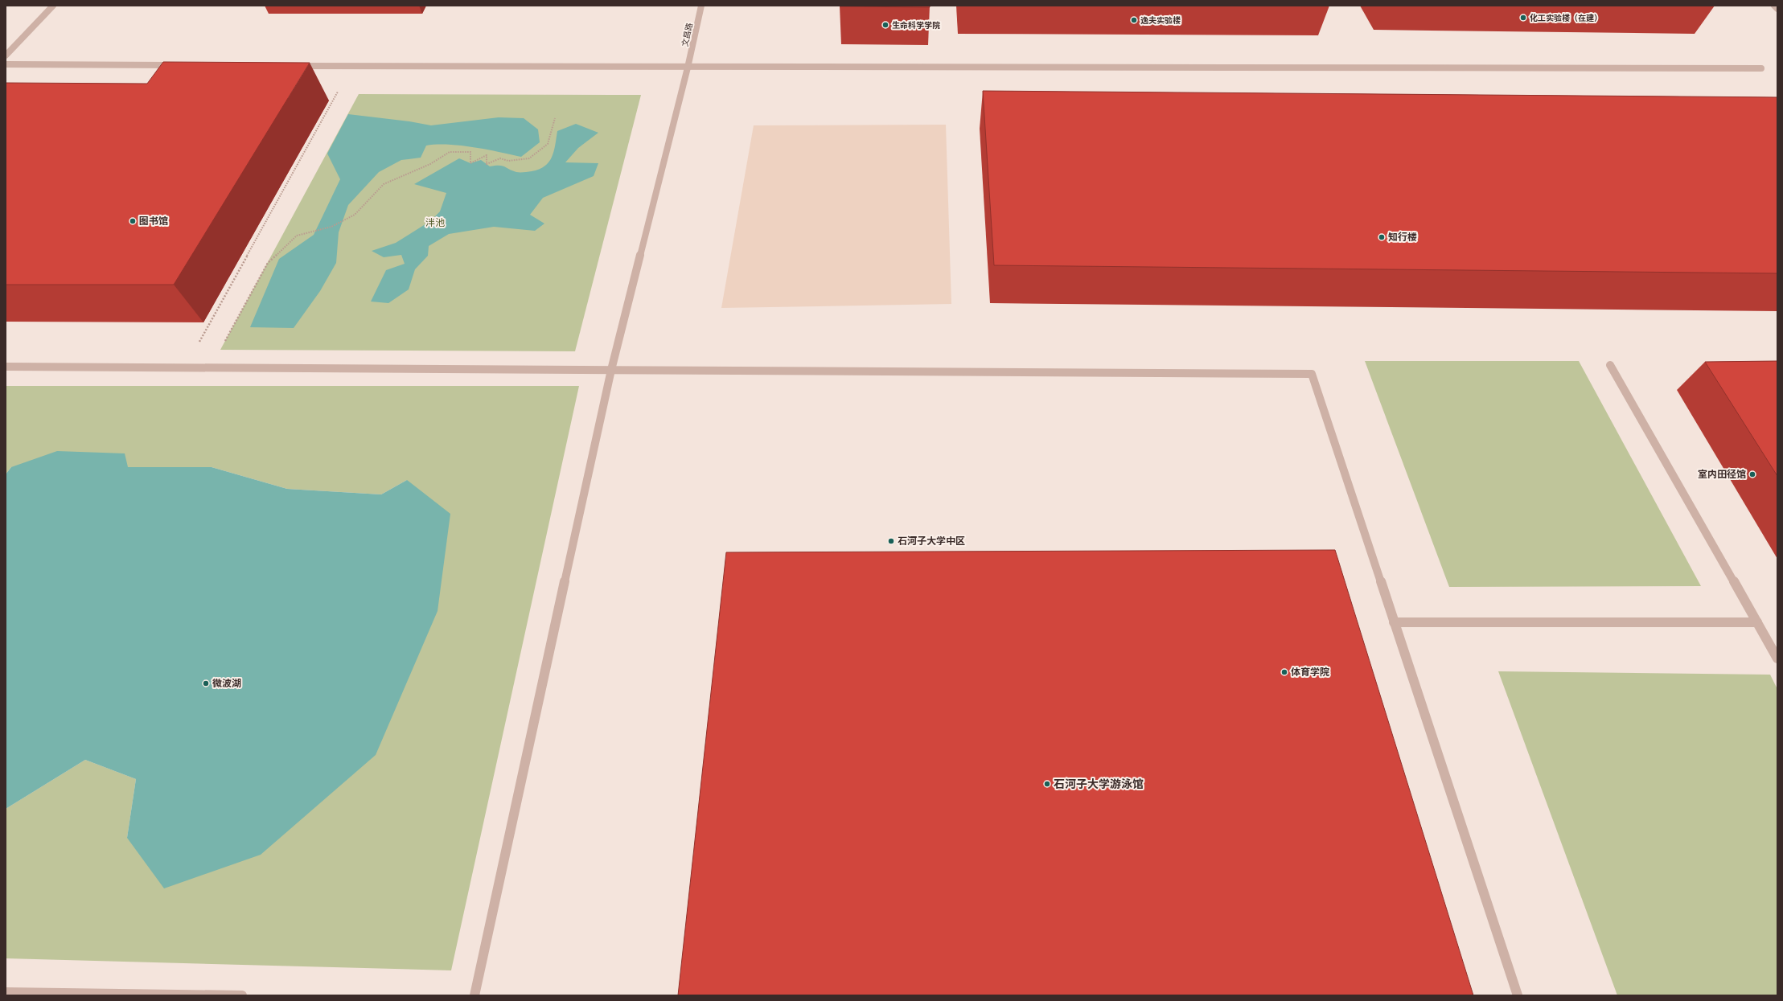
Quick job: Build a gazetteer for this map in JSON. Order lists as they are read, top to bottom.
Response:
{
  "streets": {
    "street": ["文昌路"]
  },
  "parks": ["泮池"],
  "places": [
    "化工实验楼（在建）",
    "逸夫实验楼",
    "生命科学学院",
    "图书馆",
    "知行楼",
    "室内田径馆",
    "石河子大学中区",
    "体育学院",
    "微波湖",
    "石河子大学游泳馆"
  ]
}
